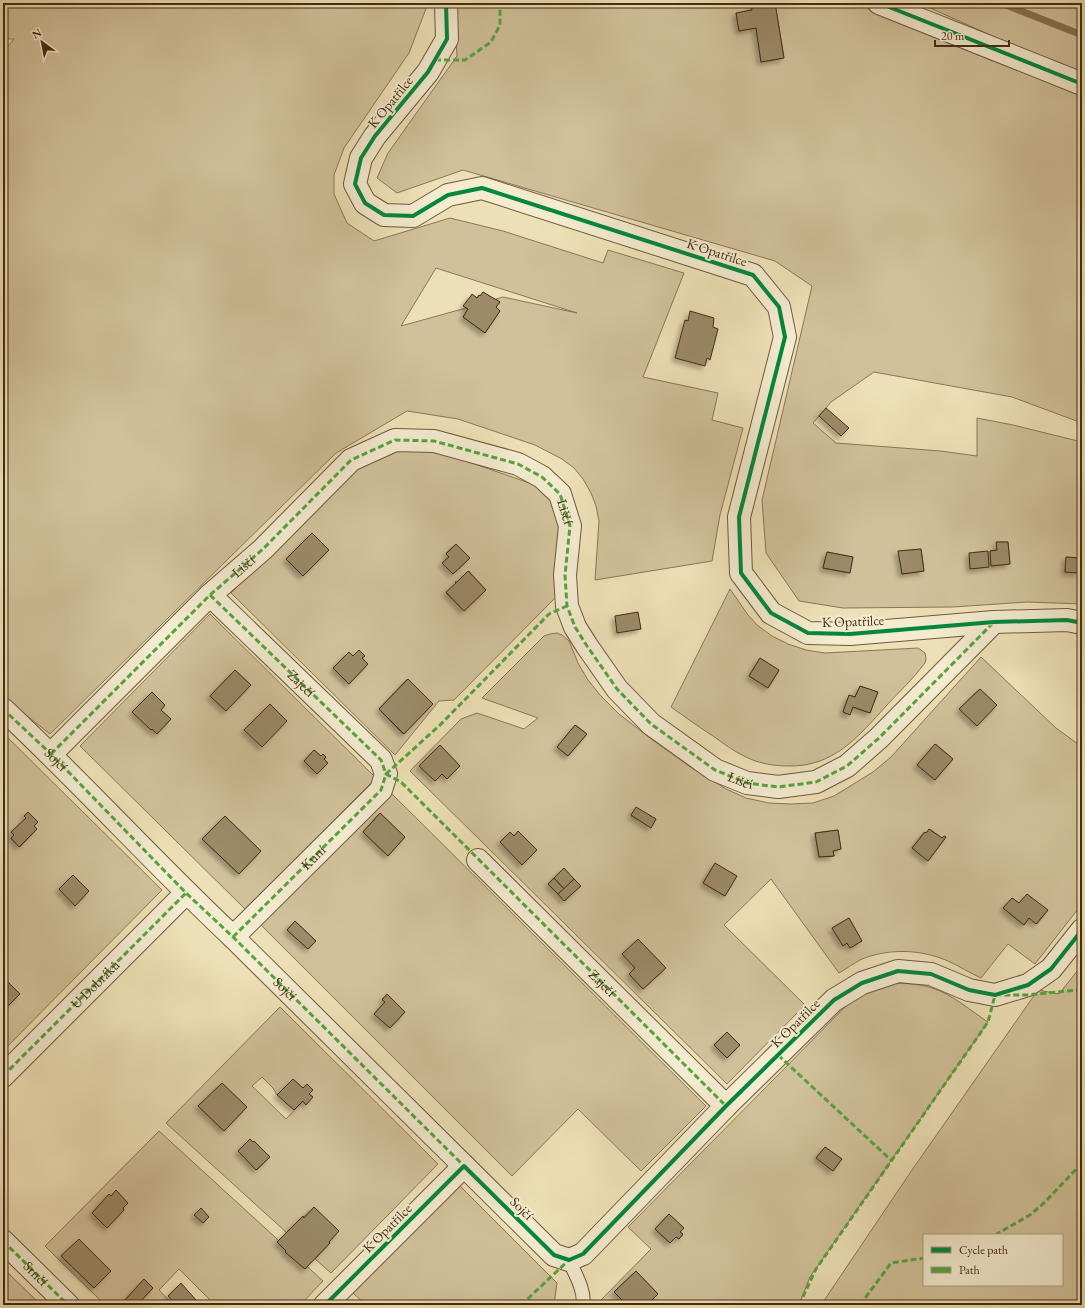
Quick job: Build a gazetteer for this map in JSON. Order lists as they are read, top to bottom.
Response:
{
  "streets": {
    "street": [
      "K Opatřilce",
      "Liščí",
      "Zaječí",
      "Sojčí",
      "Kuní",
      "U Dobráků",
      "Srnčí"
    ]
  },
  "crossings": [
    ["K Opatřilce", "Liščí"],
    ["K Opatřilce", "Zaječí"],
    ["K Opatřilce", "Sojčí"],
    ["Liščí", "Zaječí"],
    ["Liščí", "Sojčí"],
    ["Zaječí", "Kuní"],
    ["Sojčí", "Kuní"],
    ["Sojčí", "U Dobráků"]
  ],
  "legend": ["Cycle path", "Path"],
  "scale_bar": "20 m",
  "north": "top left"
}
